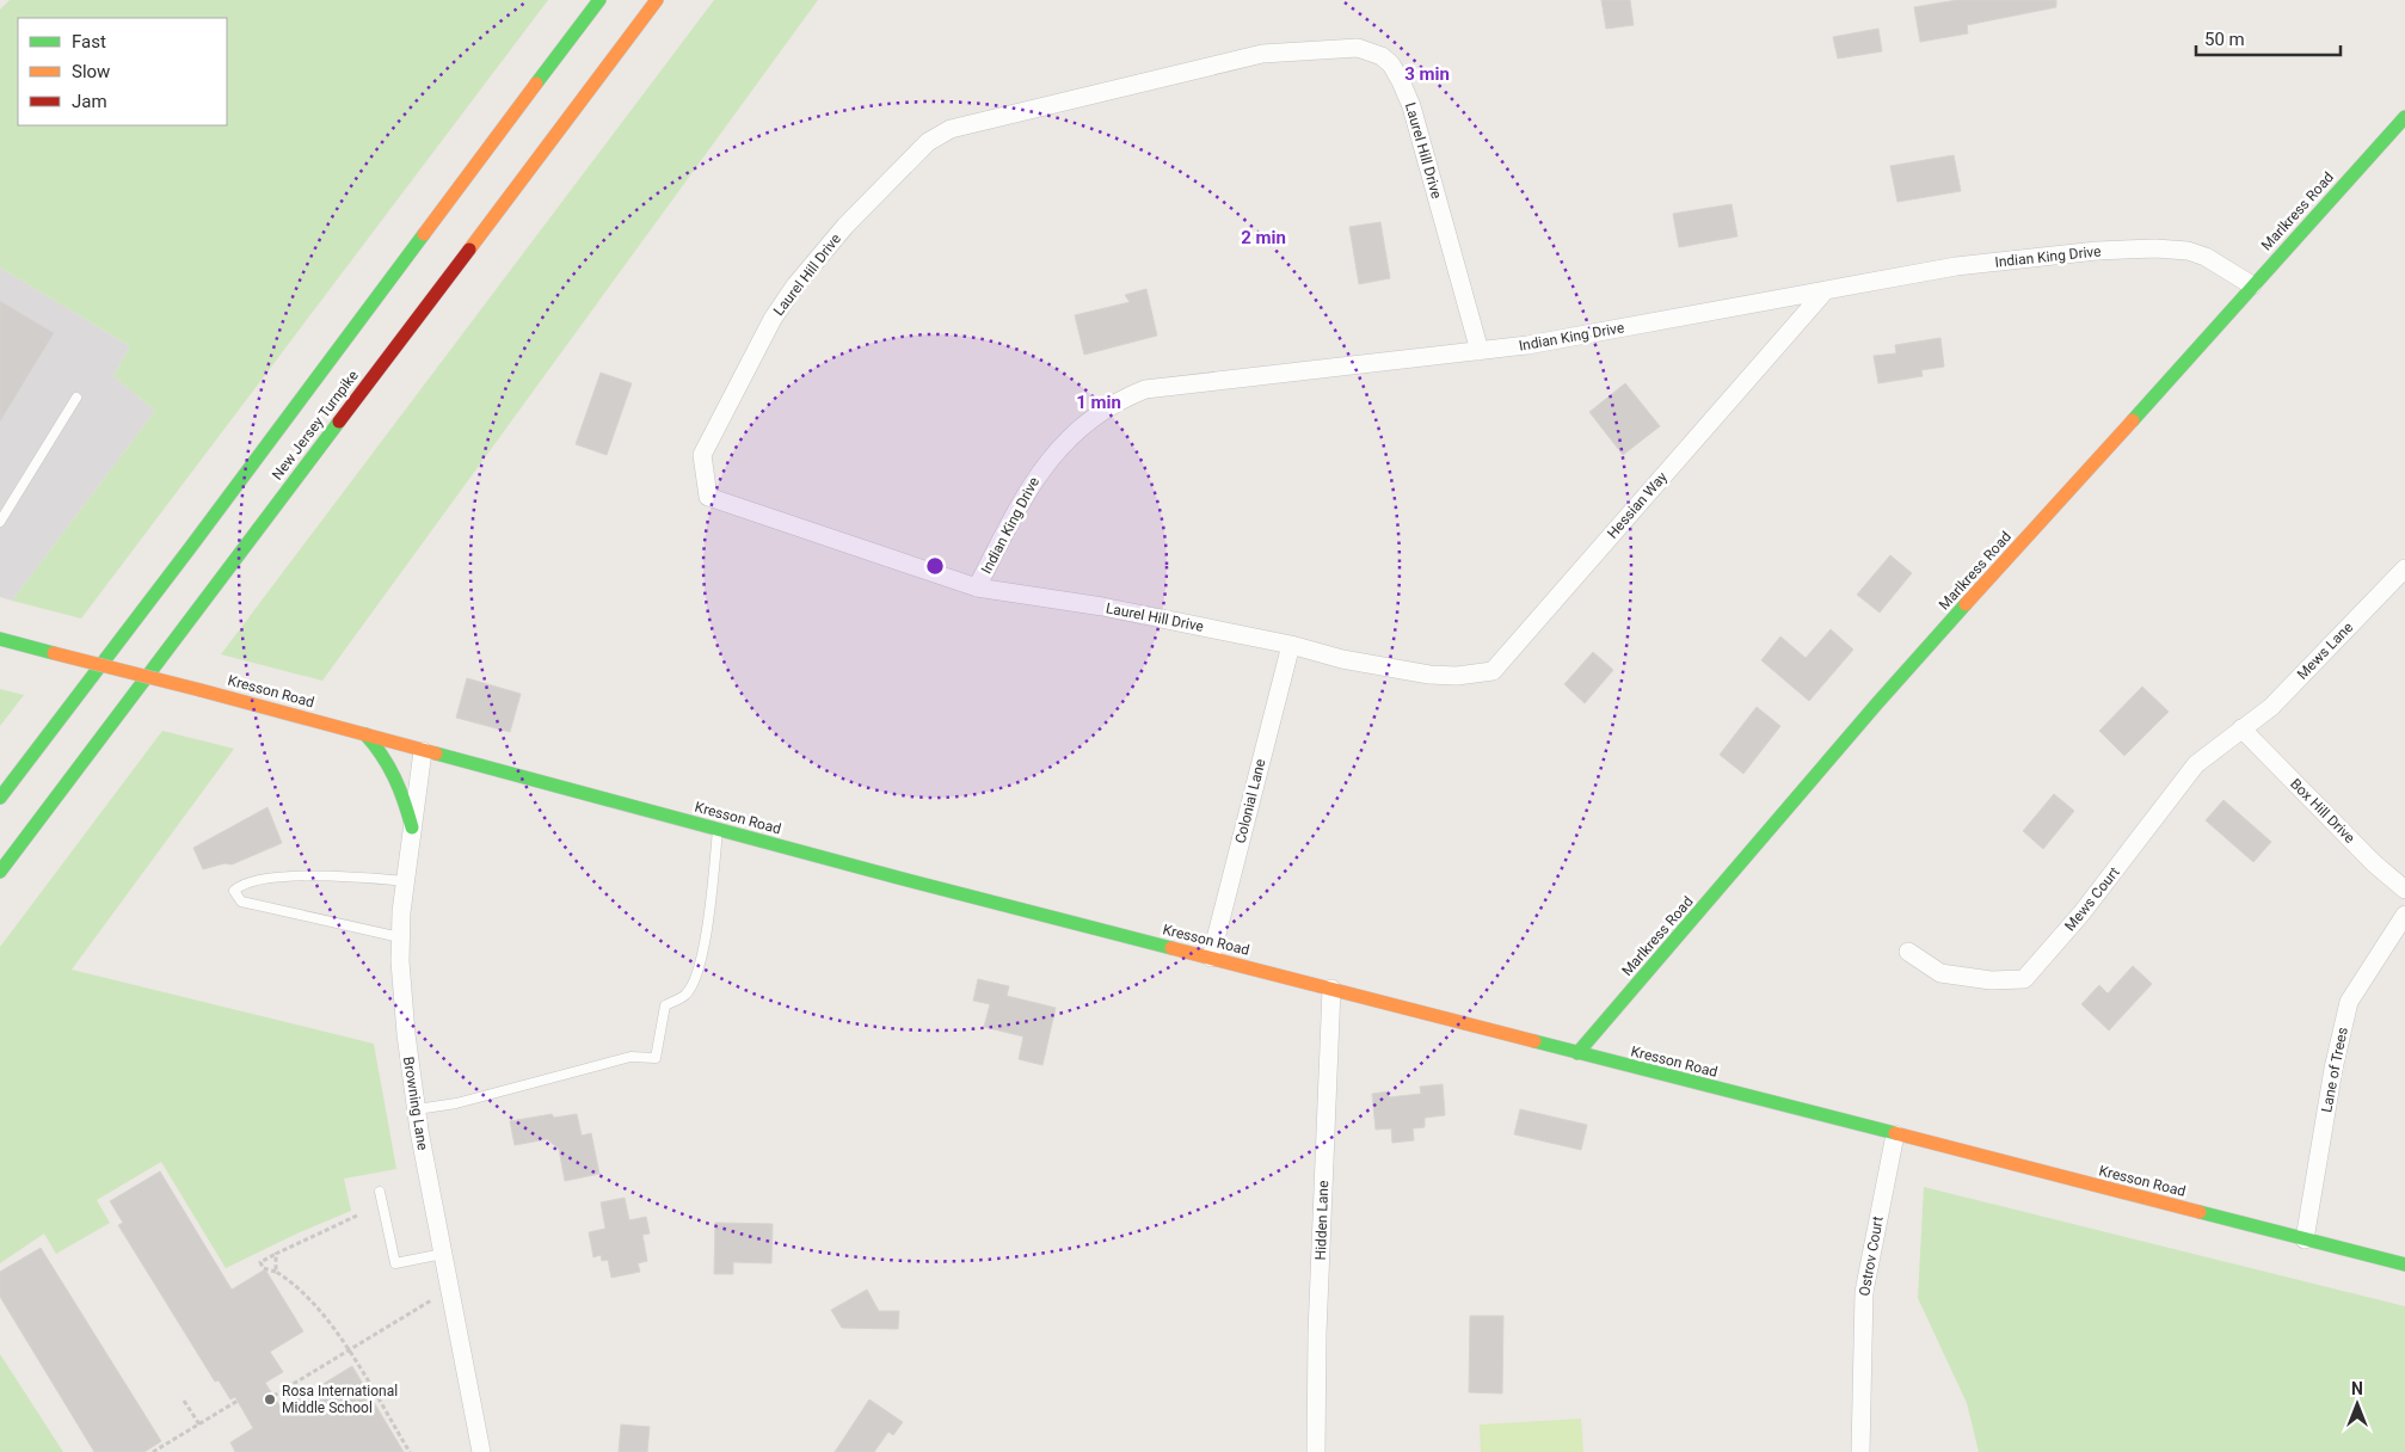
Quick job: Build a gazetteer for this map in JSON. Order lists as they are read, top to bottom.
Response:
{
  "streets": {
    "main road": ["Marlkress Road", "New Jersey Turnpike", "Kresson Road"],
    "street": [
      "Laurel Hill Drive",
      "Indian King Drive",
      "Hessian Way",
      "Mews Lane",
      "Colonial Lane",
      "Box Hill Drive",
      "Mews Court",
      "Lane of Trees",
      "Browning Lane",
      "Hidden Lane",
      "Ostrov Court"
    ]
  },
  "crossings": [
    ["Laurel Hill Drive", "Indian King Drive"],
    ["Laurel Hill Drive", "Hessian Way"],
    ["Laurel Hill Drive", "Colonial Lane"],
    ["Marlkress Road", "Indian King Drive"],
    ["Marlkress Road", "Kresson Road"],
    ["Indian King Drive", "Hessian Way"],
    ["Mews Lane", "Box Hill Drive"],
    ["Mews Lane", "Mews Court"],
    ["Kresson Road", "Colonial Lane"],
    ["Kresson Road", "Lane of Trees"],
    ["Kresson Road", "Browning Lane"],
    ["Kresson Road", "Hidden Lane"],
    ["Kresson Road", "Ostrov Court"],
    ["Box Hill Drive", "Mews Court"]
  ],
  "places": ["Rosa International Middle School"],
  "legend": ["Fast", "Slow", "Jam"],
  "scale_bar": "50 m",
  "north": "top",
  "rings": ["3 min", "2 min", "1 min"]
}
